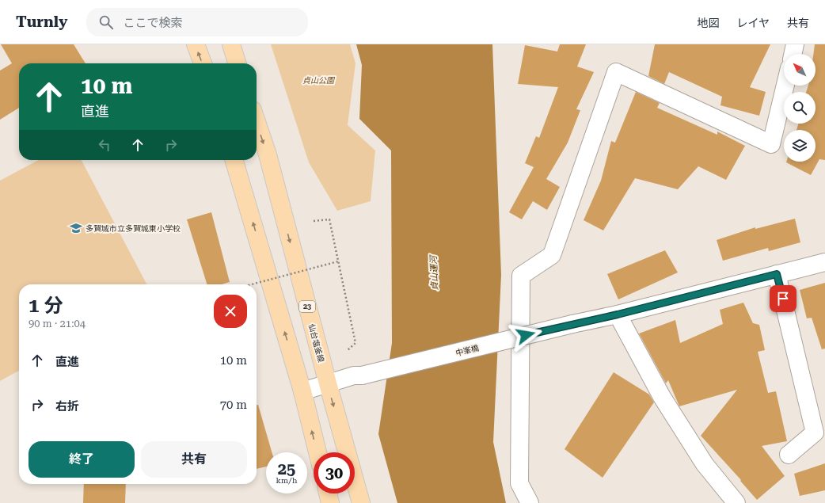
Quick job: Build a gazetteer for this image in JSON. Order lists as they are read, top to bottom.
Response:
{
  "streets": {
    "main road": ["23", "仙台塩釜線"],
    "street": ["中峯橋"]
  },
  "crossings": [
    ["仙台塩釜線", "中峯橋"]
  ],
  "water": ["貞山運河"],
  "parks": ["貞山公園"],
  "places": {
    "school or university": ["多賀城市立多賀城東小学校"]
  },
  "north": "top left",
  "page": {
    "header": "Turnly",
    "search": "ここで検索",
    "nav": ["地図", "レイヤ", "共有"],
    "turn": ["10 m", "直進"],
    "heading": ["1 分", "90 m · 21:04"],
    "list": [
      {
        "name": "直進",
        "value": "10 m"
      },
      {
        "name": "右折",
        "value": "70 m"
      }
    ],
    "buttons": ["終了", "共有"],
    "speed": "25 km/h",
    "limit": "30"
  }
}
